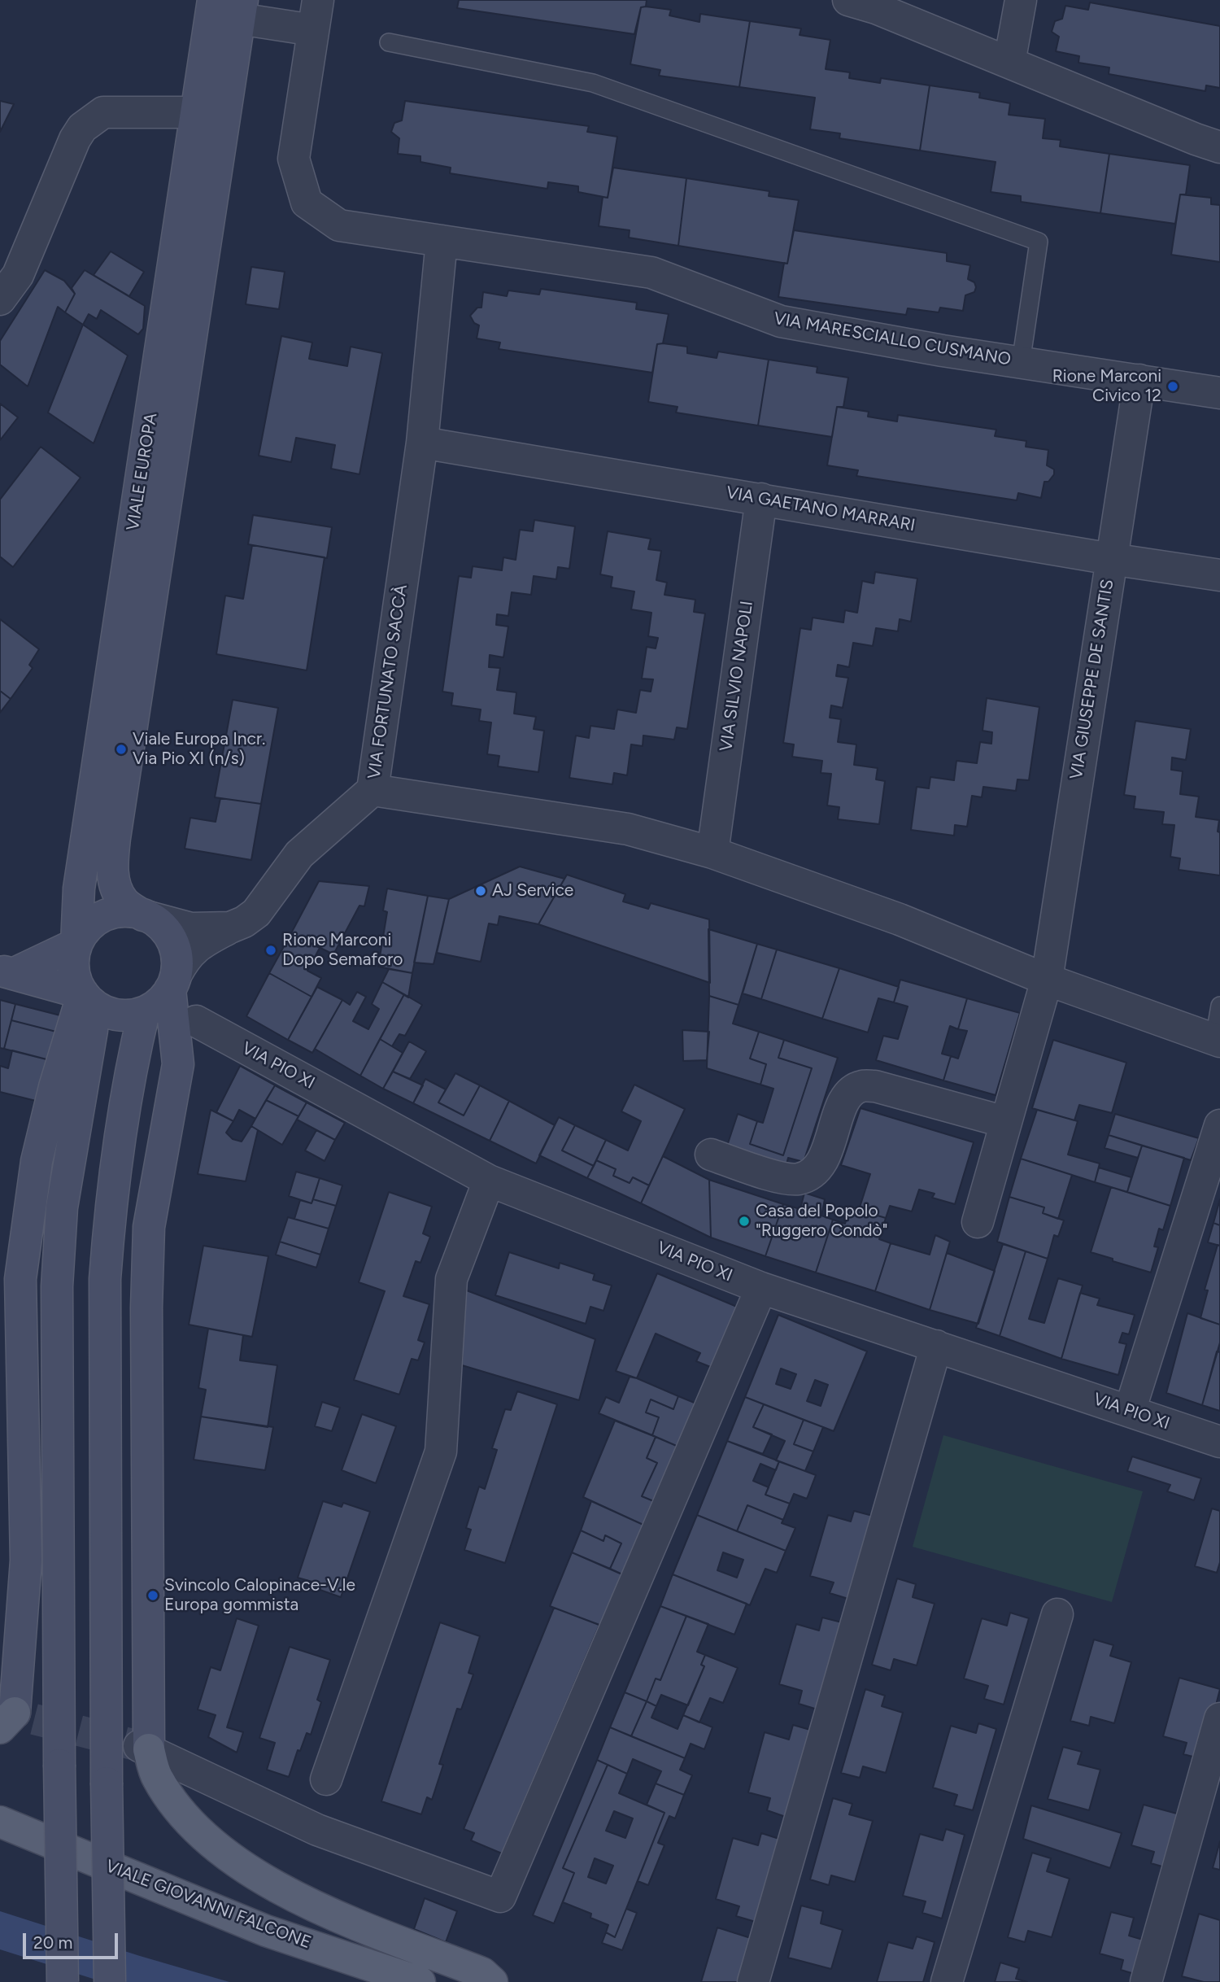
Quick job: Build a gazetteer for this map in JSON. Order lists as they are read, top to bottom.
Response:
{
  "streets": {
    "main road": ["VIALE EUROPA", "VIALE GIOVANNI FALCONE"],
    "street": [
      "VIA MARESCIALLO CUSMANO",
      "VIA GAETANO MARRARI",
      "VIA SILVIO NAPOLI",
      "VIA GIUSEPPE DE SANTIS",
      "VIA FORTUNATO SACCÀ",
      "VIA PIO XI"
    ]
  },
  "crossings": [
    ["VIA MARESCIALLO CUSMANO", "VIA GIUSEPPE DE SANTIS"],
    ["VIA MARESCIALLO CUSMANO", "VIA FORTUNATO SACCÀ"],
    ["VIALE EUROPA", "VIA FORTUNATO SACCÀ"],
    ["VIALE EUROPA", "VIA PIO XI"],
    ["VIA GAETANO MARRARI", "VIA SILVIO NAPOLI"],
    ["VIA GAETANO MARRARI", "VIA GIUSEPPE DE SANTIS"],
    ["VIA GAETANO MARRARI", "VIA FORTUNATO SACCÀ"],
    ["VIA FORTUNATO SACCÀ", "VIA PIO XI"]
  ],
  "places": [
    "Rione Marconi Civico 12",
    "Viale Europa Incr. Via Pio XI (n/s)",
    "AJ Service",
    "Rione Marconi Dopo Semaforo",
    "Casa del Popolo \"Ruggero Condò\"",
    "Svincolo Calopinace-V.le Europa gommista"
  ],
  "scale_bar": "20 m"
}
